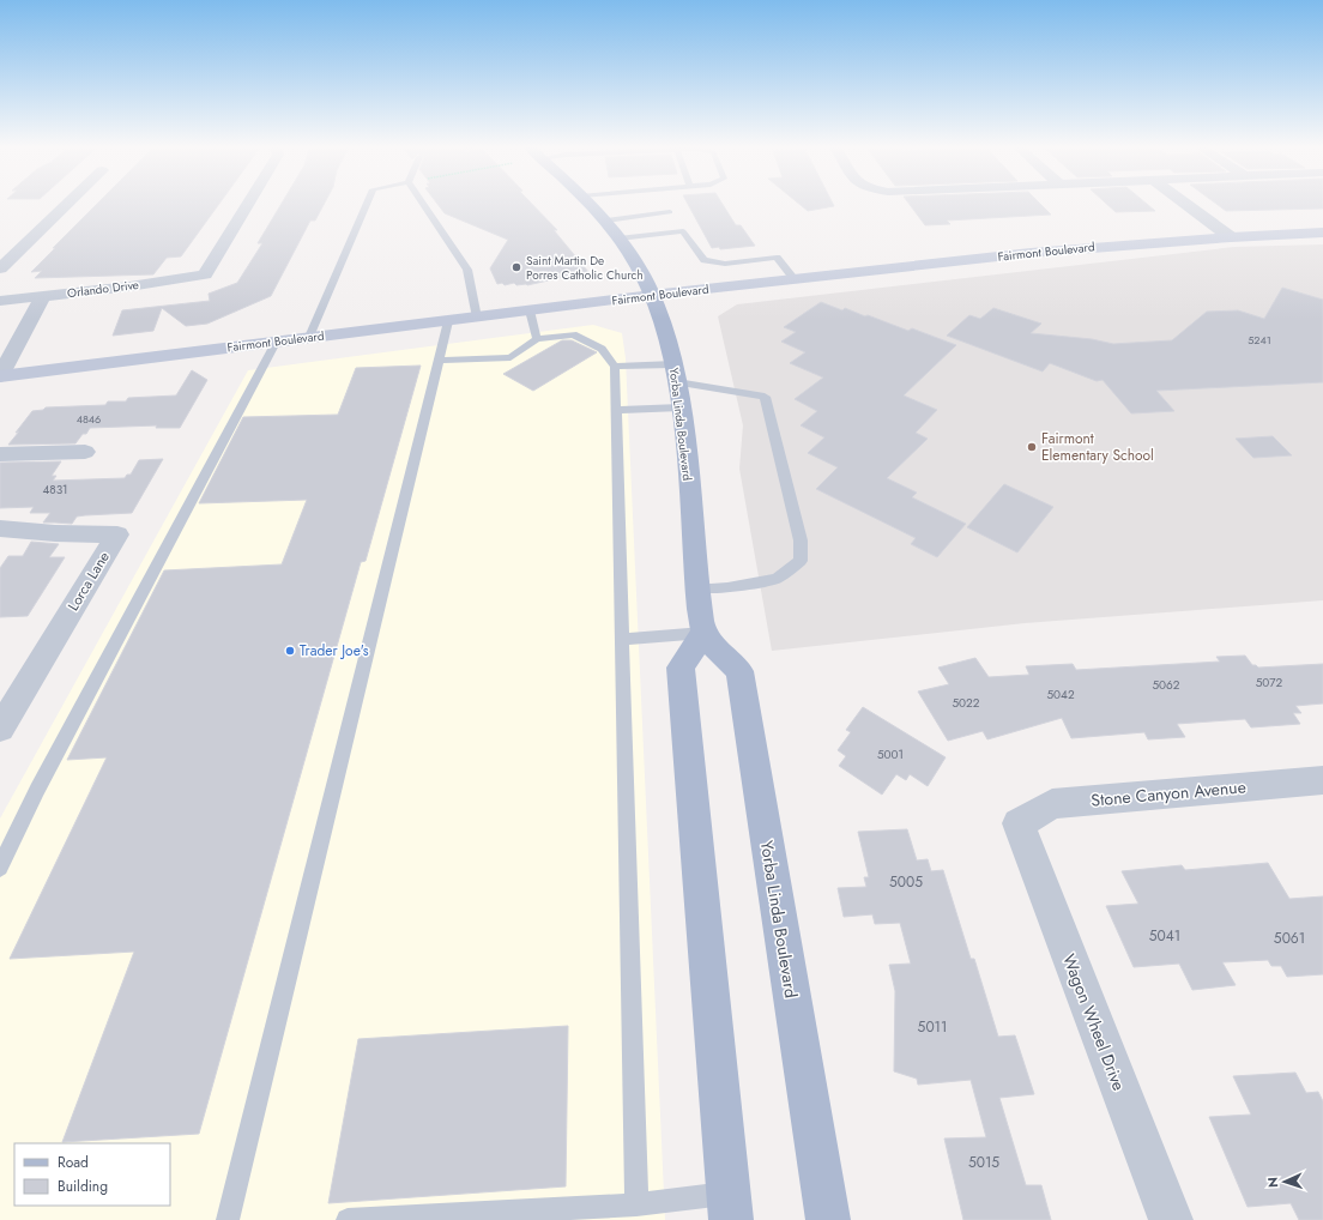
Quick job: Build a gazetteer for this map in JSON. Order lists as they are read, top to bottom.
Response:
{
  "streets": {
    "main road": ["Fairmont Boulevard", "Yorba Linda Boulevard"],
    "street": [
      "Orlando Drive",
      "Lorca Lane",
      "Stone Canyon Avenue",
      "Wagon Wheel Drive"
    ]
  },
  "crossings": [
    ["Fairmont Boulevard", "Yorba Linda Boulevard"],
    ["Stone Canyon Avenue", "Wagon Wheel Drive"]
  ],
  "places": ["Saint Martin De Porres Catholic Church", "Fairmont Elementary School", "Trader Joe's"],
  "house_numbers": [
    "5241",
    "4846",
    "4831",
    "5072",
    "5062",
    "5042",
    "5022",
    "5001",
    "5005",
    "5041",
    "5061",
    "5011",
    "5015"
  ],
  "legend": ["Road", "Building"],
  "north": "left"
}
